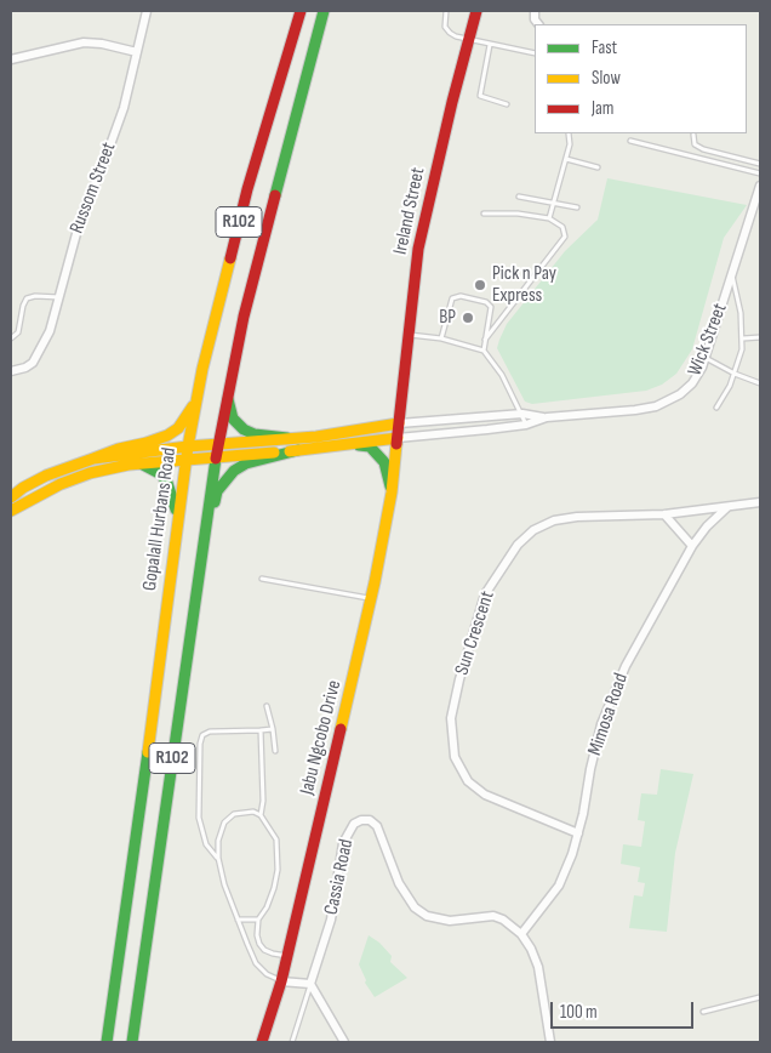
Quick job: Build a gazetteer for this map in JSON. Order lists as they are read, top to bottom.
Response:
{
  "streets": {
    "main road": [
      "Ireland Street",
      "R102",
      "Gopalall Hurbans Road",
      "Jabu Ngcobo Drive"
    ],
    "street": [
      "Russom Street",
      "Wick Street",
      "Sun Crescent",
      "Mimosa Road",
      "Cassia Road"
    ]
  },
  "crossings": [
    ["Ireland Street", "Wick Street"],
    ["Ireland Street", "Jabu Ngcobo Drive"],
    ["Wick Street", "Jabu Ngcobo Drive"],
    ["Sun Crescent", "Mimosa Road"],
    ["Mimosa Road", "Cassia Road"]
  ],
  "places": ["Pick n Pay Express", "BP"],
  "legend": ["Fast", "Slow", "Jam"],
  "scale_bar": "100 m"
}
